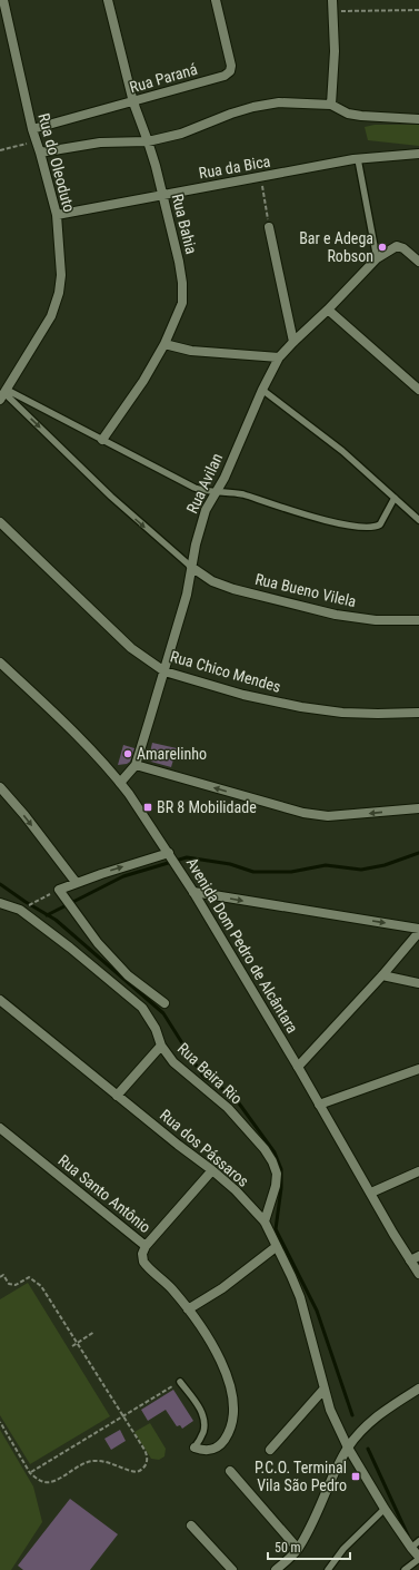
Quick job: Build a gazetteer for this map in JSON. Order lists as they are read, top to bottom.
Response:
{
  "streets": {
    "street": [
      "Rua Paraná",
      "Rua do Oleoduto",
      "Rua da Bica",
      "Rua Bahia",
      "Rua Avilan",
      "Rua Bueno Vilela",
      "Rua Chico Mendes",
      "Avenida Dom Pedro de Alcântara",
      "Rua Beira Rio",
      "Rua dos Pássaros",
      "Rua Santo Antônio"
    ]
  },
  "crossings": [
    ["Rua Paraná", "Rua do Oleoduto"],
    ["Rua Paraná", "Rua Bahia"],
    ["Rua do Oleoduto", "Rua da Bica"],
    ["Rua da Bica", "Rua Bahia"],
    ["Rua Avilan", "Rua Bueno Vilela"],
    ["Rua Avilan", "Rua Chico Mendes"],
    ["Rua Avilan", "Avenida Dom Pedro de Alcântara"],
    ["Rua Beira Rio", "Rua dos Pássaros"]
  ],
  "places": {
    "other": ["Bar e Adega Robson", "Amarelinho"],
    "transit": ["BR 8 Mobilidade", "P.C.O. Terminal Vila São Pedro"]
  },
  "scale_bar": "50 m"
}
